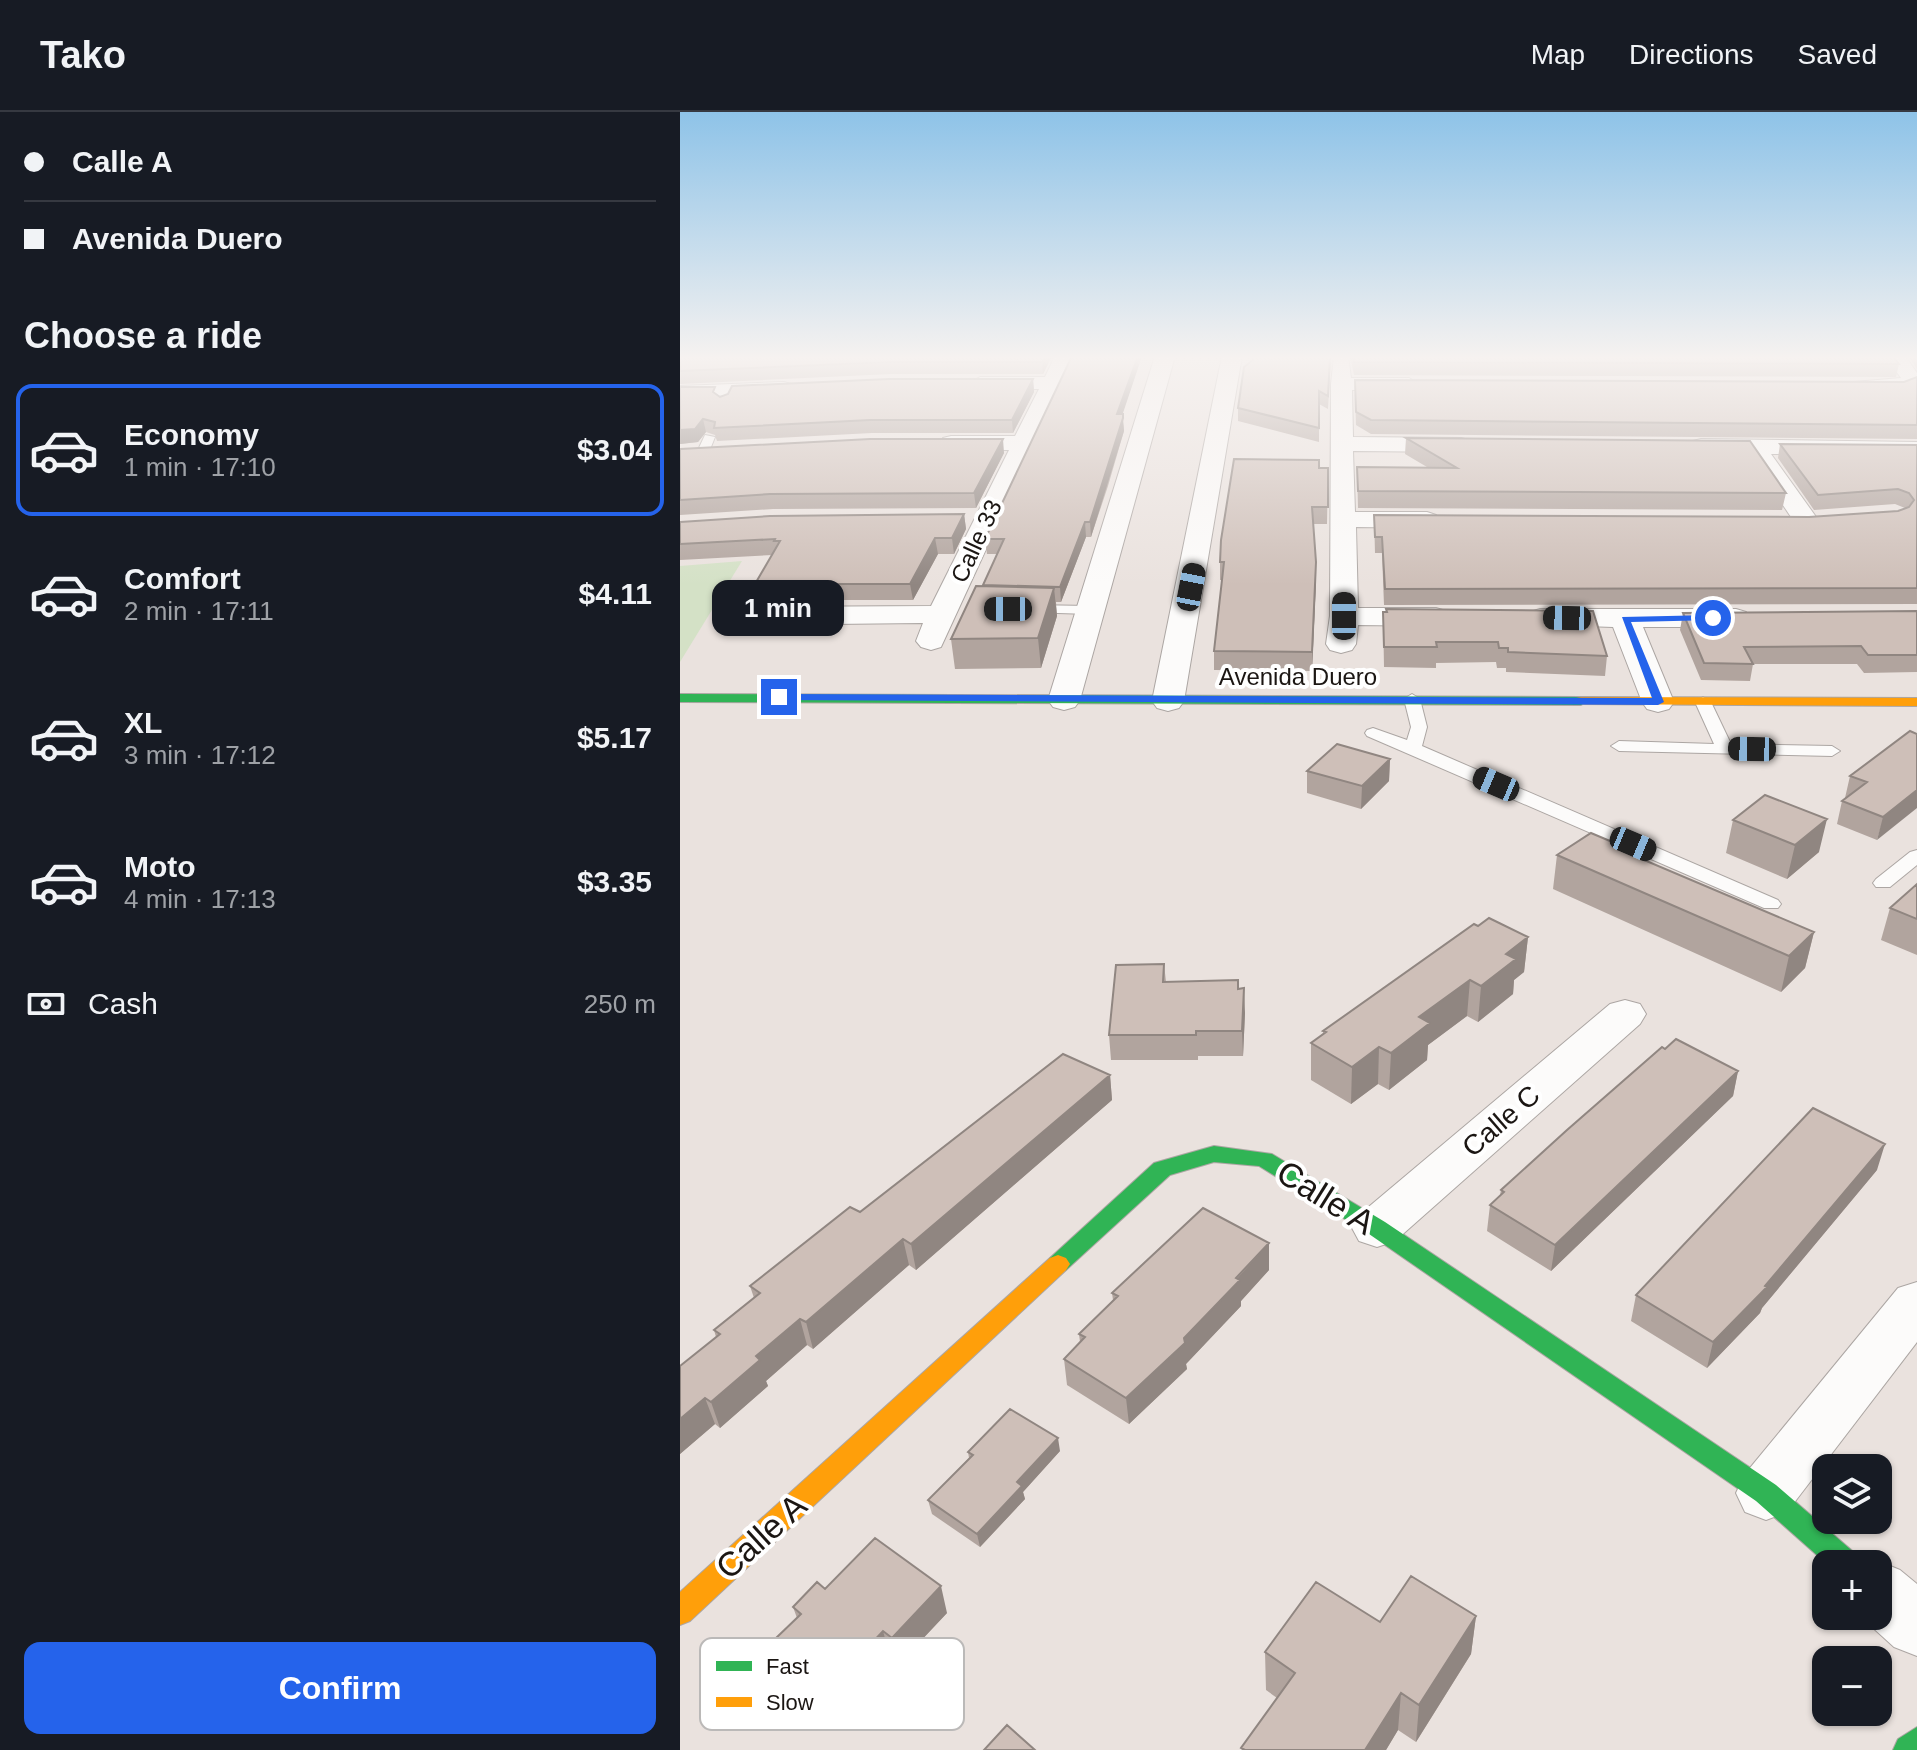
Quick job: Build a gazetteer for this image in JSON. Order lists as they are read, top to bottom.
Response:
{
  "streets": {
    "street": [
      "Calle 33",
      "Avenida Duero",
      "Calle C",
      "Calle A"
    ]
  },
  "crossings": [
    ["Calle C", "Calle A"]
  ],
  "legend": ["Fast", "Slow"],
  "page": {
    "header": "Tako",
    "nav": ["Map", "Directions", "Saved"],
    "banner": ["Calle A", "Avenida Duero"],
    "heading": "Choose a ride",
    "list": [
      {
        "name": "Economy",
        "note": "1 min · 17:10",
        "value": "$3.04"
      },
      {
        "name": "Comfort",
        "note": "2 min · 17:11",
        "value": "$4.11"
      },
      {
        "name": "XL",
        "note": "3 min · 17:12",
        "value": "$5.17"
      },
      {
        "name": "Moto",
        "note": "4 min · 17:13",
        "value": "$3.35"
      }
    ],
    "bubble": "1 min",
    "pay": ["Cash", "250 m"],
    "map_buttons": ["+", "−"],
    "buttons": "Confirm"
  }
}
